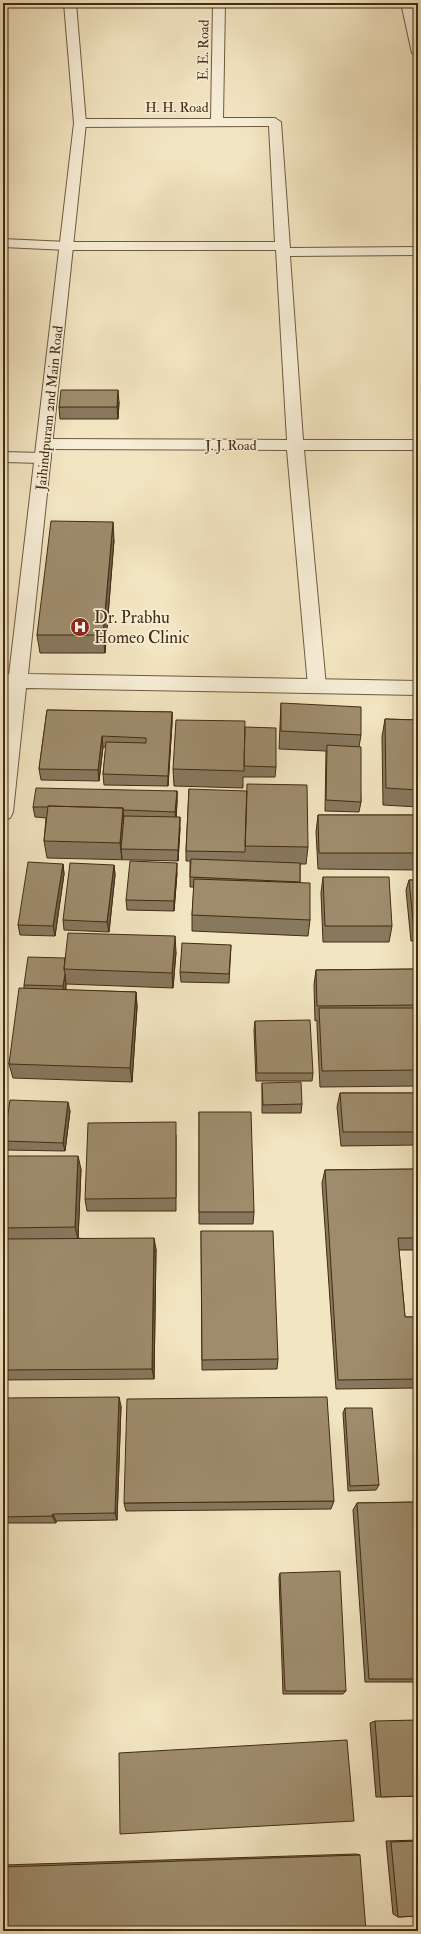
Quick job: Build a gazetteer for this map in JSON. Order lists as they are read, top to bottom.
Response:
{
  "streets": {
    "street": [
      "E. E. Road",
      "H. H. Road",
      "Jaihindpuram 2nd Main Road",
      "J. J. Road"
    ]
  },
  "crossings": [
    ["E. E. Road", "H. H. Road"],
    ["H. H. Road", "Jaihindpuram 2nd Main Road"],
    ["Jaihindpuram 2nd Main Road", "J. J. Road"]
  ],
  "places": {
    "hospital": ["Dr. Prabhu Homeo Clinic"]
  }
}
